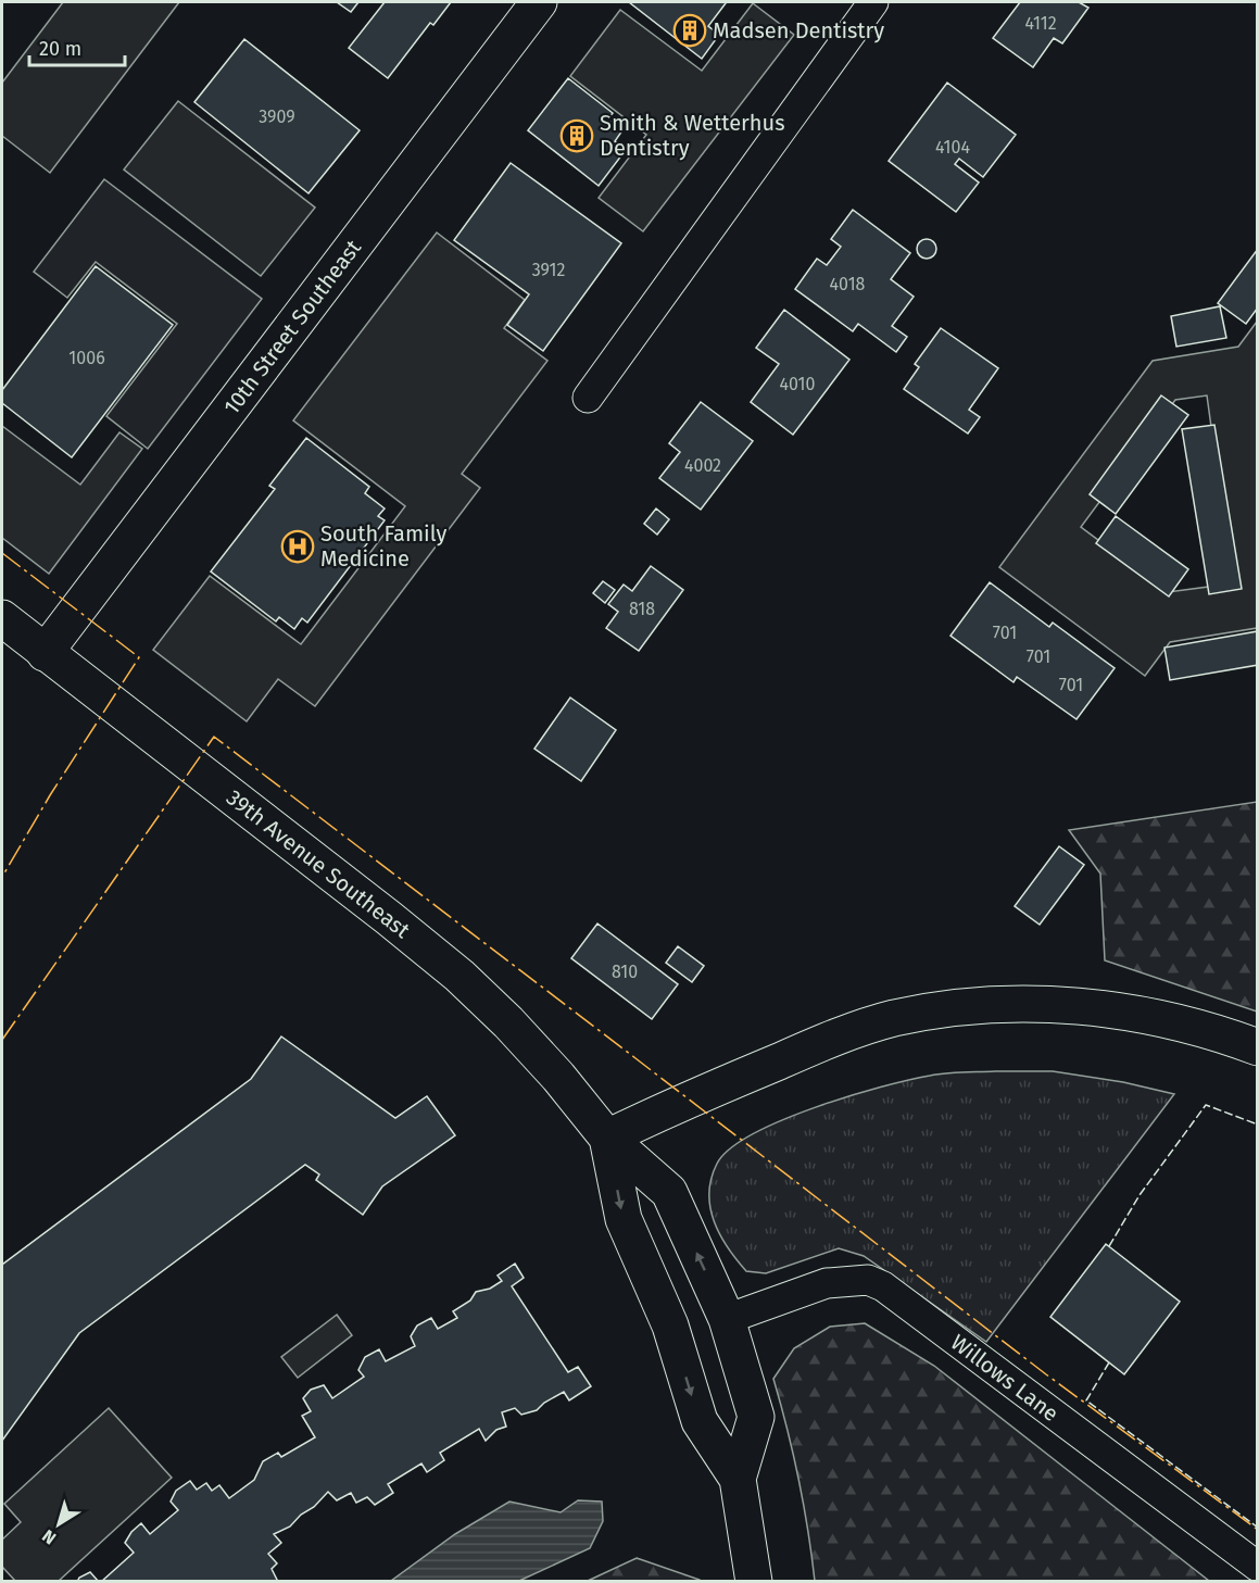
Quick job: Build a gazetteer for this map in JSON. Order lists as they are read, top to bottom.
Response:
{
  "streets": {
    "main road": ["10th Street Southeast", "39th Avenue Southeast"],
    "street": ["Willows Lane"]
  },
  "crossings": [
    ["10th Street Southeast", "39th Avenue Southeast"],
    ["39th Avenue Southeast", "Willows Lane"]
  ],
  "places": {
    "building": ["Madsen Dentistry", "Smith & Wetterhus Dentistry"],
    "hospital": ["South Family Medicine"]
  },
  "house_numbers": [
    "4112",
    "3909",
    "4104",
    "3912",
    "4018",
    "1006",
    "4010",
    "4002",
    "818",
    "701",
    "701",
    "701",
    "810"
  ],
  "scale_bar": "20 m",
  "north": "bottom left"
}
